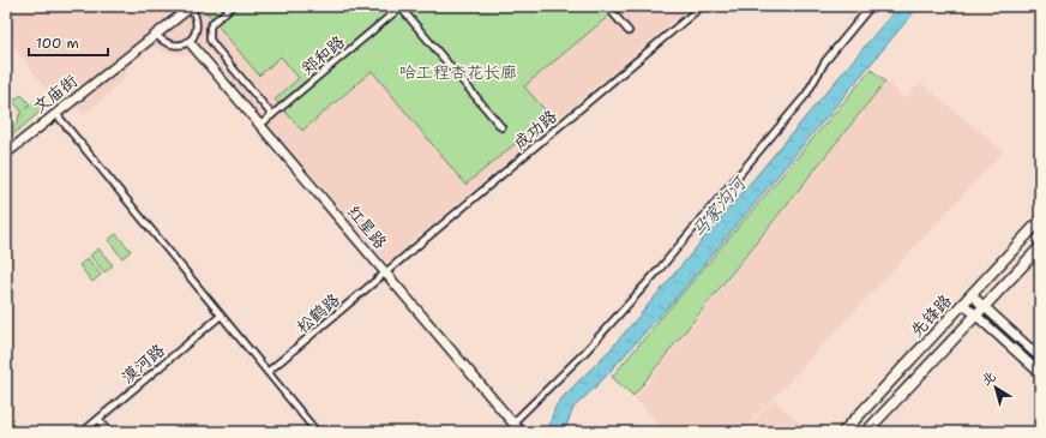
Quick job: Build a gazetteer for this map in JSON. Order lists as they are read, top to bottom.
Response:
{
  "streets": {
    "main road": ["文庙街", "红星路", "先锋路"],
    "street": [
      "郑和路",
      "成功路",
      "松鹤路",
      "漠河路"
    ]
  },
  "crossings": [
    ["郑和路", "红星路"],
    ["成功路", "红星路"],
    ["成功路", "松鹤路"],
    ["红星路", "松鹤路"]
  ],
  "water": ["马家沟河"],
  "parks": ["哈工程杏花长廊"],
  "scale_bar": "100 m",
  "north": "top left"
}
